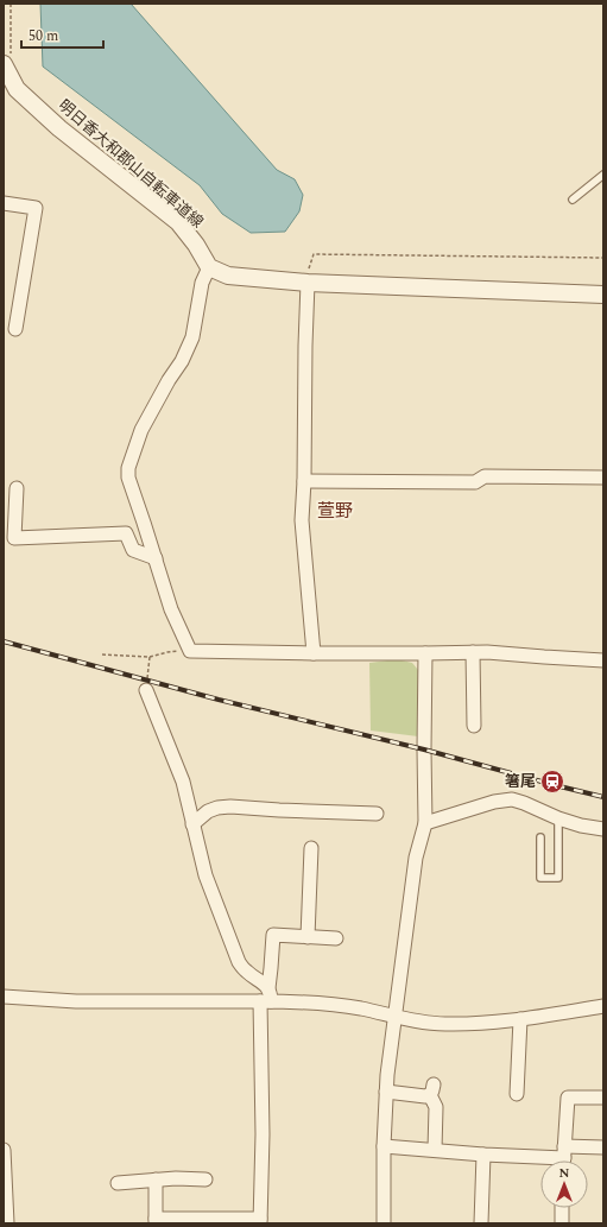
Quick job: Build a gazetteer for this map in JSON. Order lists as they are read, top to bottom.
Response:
{
  "districts": ["萱野"],
  "places": {
    "station": ["箸尾"]
  },
  "scale_bar": "50 m",
  "north": "top"
}
